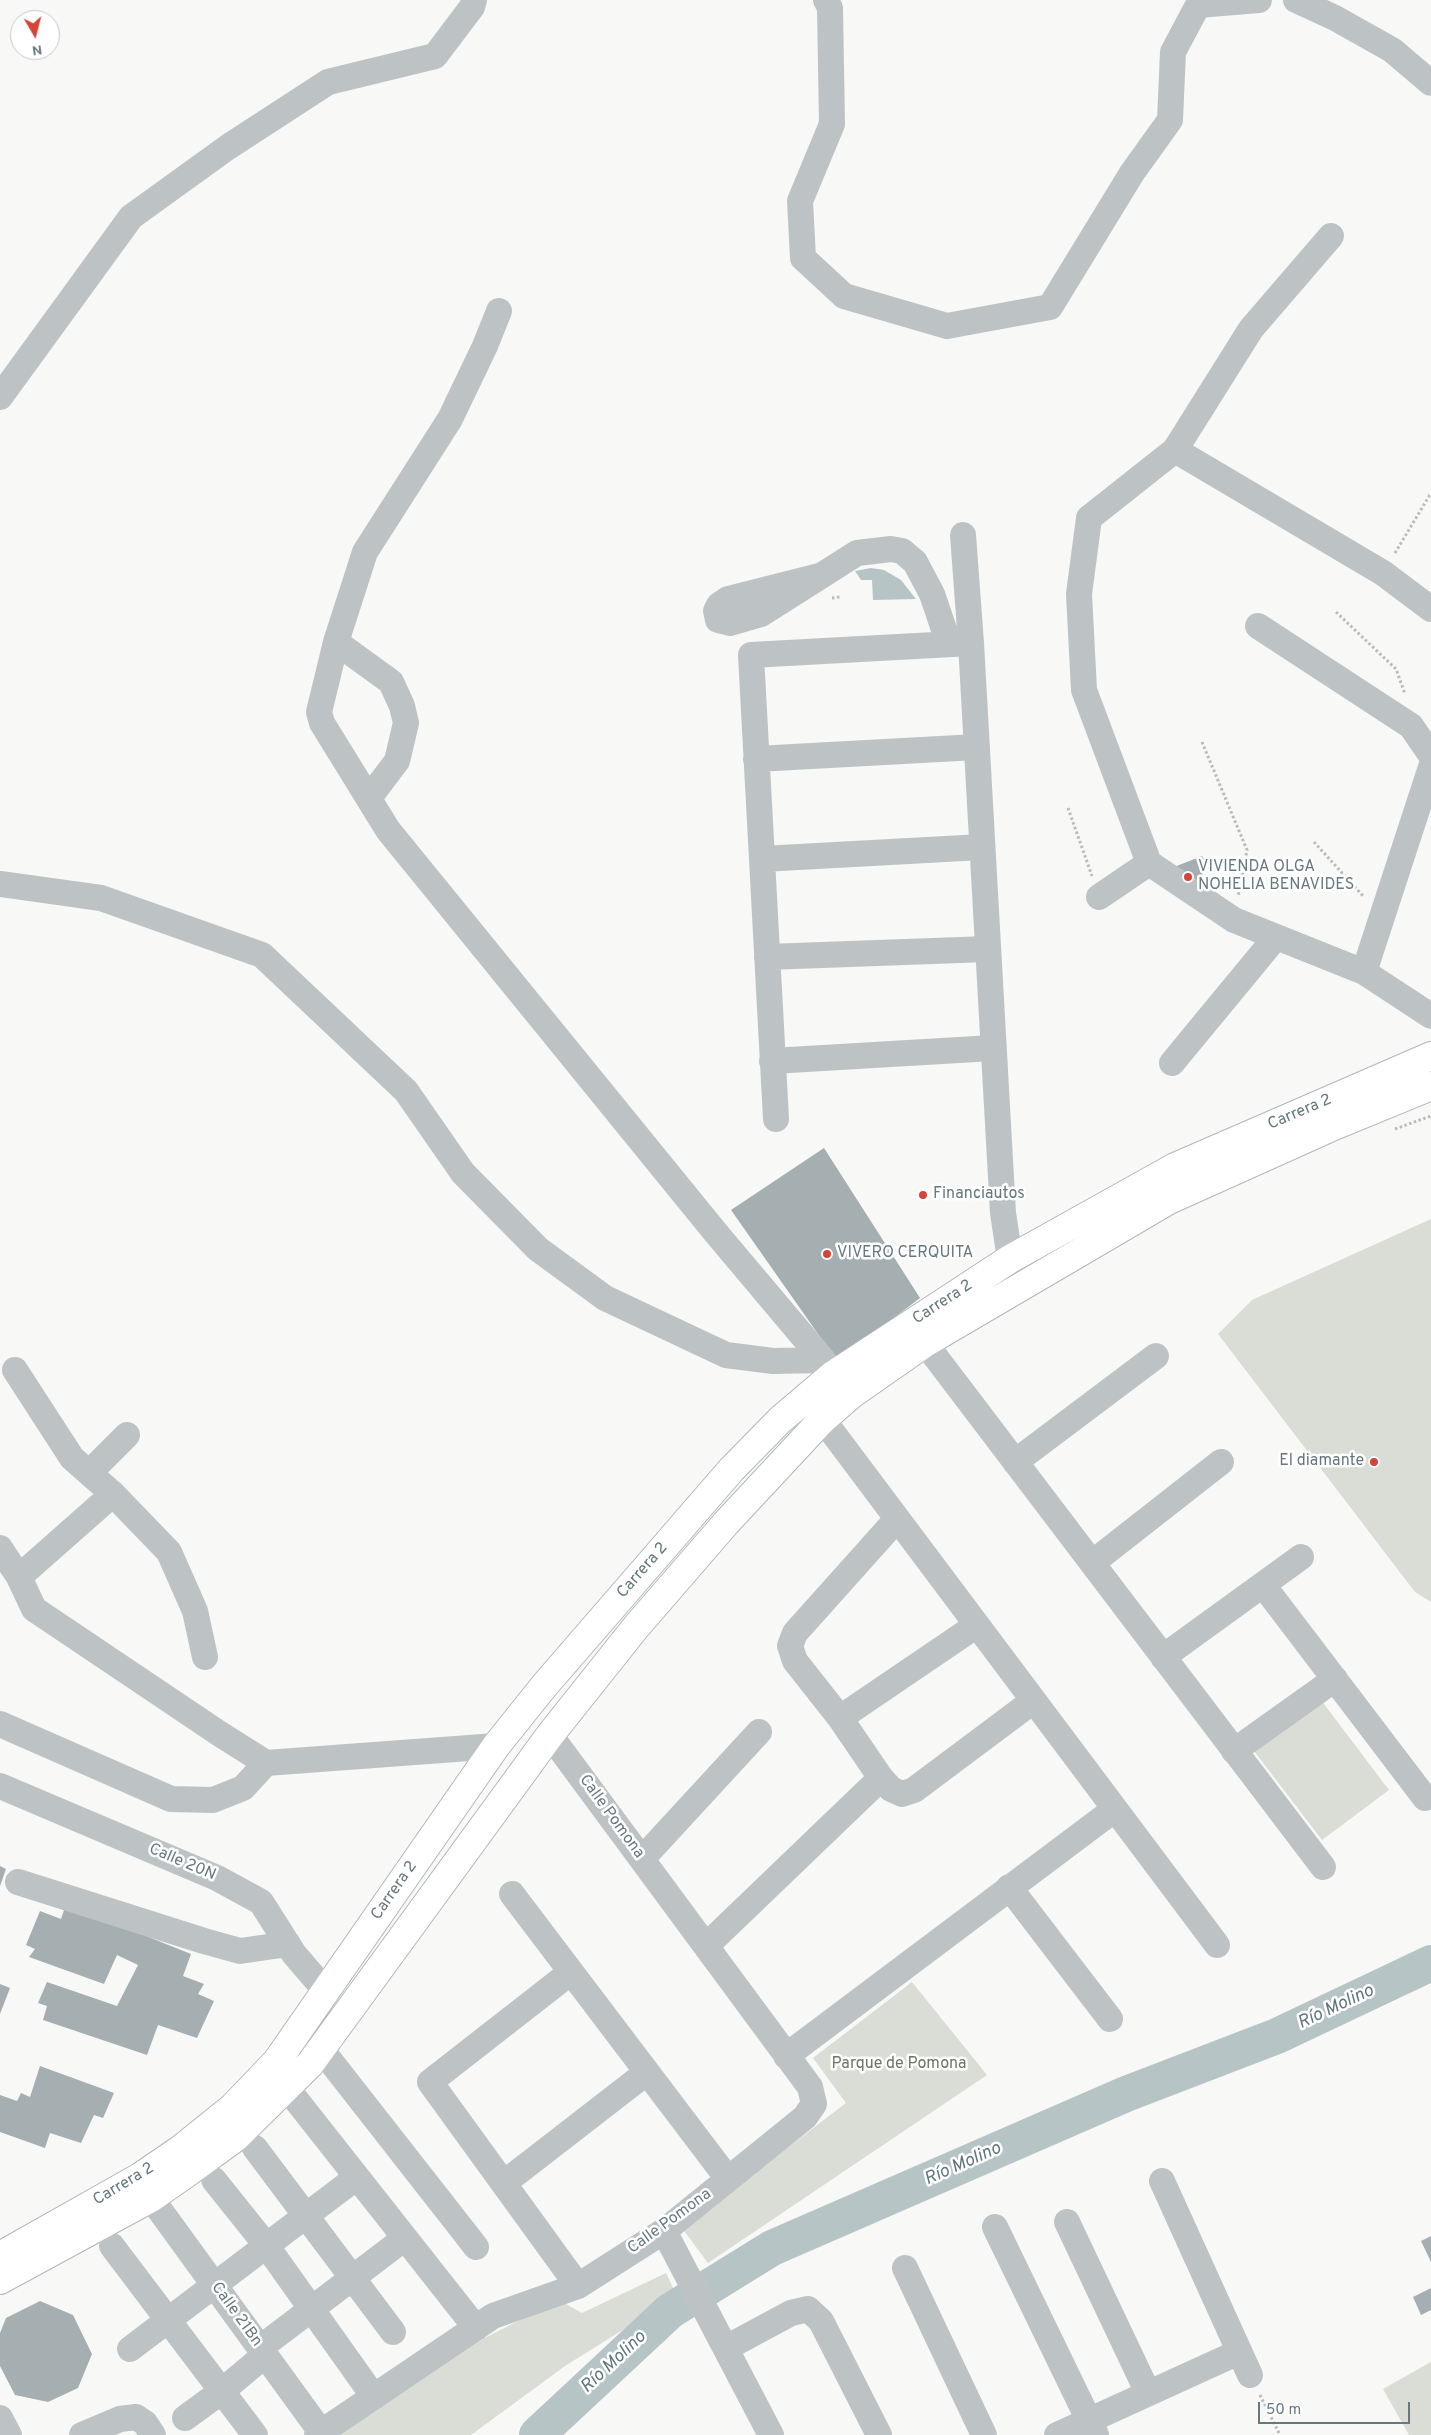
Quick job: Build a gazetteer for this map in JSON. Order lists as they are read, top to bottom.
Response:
{
  "streets": {
    "main road": ["Carrera 2"],
    "street": ["Calle Pomona", "Calle 20N", "Calle 21Bn"]
  },
  "crossings": [
    ["Carrera 2", "Calle Pomona"],
    ["Carrera 2", "Calle 20N"],
    ["Carrera 2", "Calle 21Bn"],
    ["Calle Pomona", "Calle 21Bn"]
  ],
  "water": ["Río Molino"],
  "parks": ["Parque de Pomona"],
  "places": [
    "VIVIENDA OLGA NOHELIA BENAVIDES",
    "Financiautos",
    "VIVERO CERQUITA",
    "El diamante"
  ],
  "scale_bar": "50 m",
  "north": "bottom"
}
